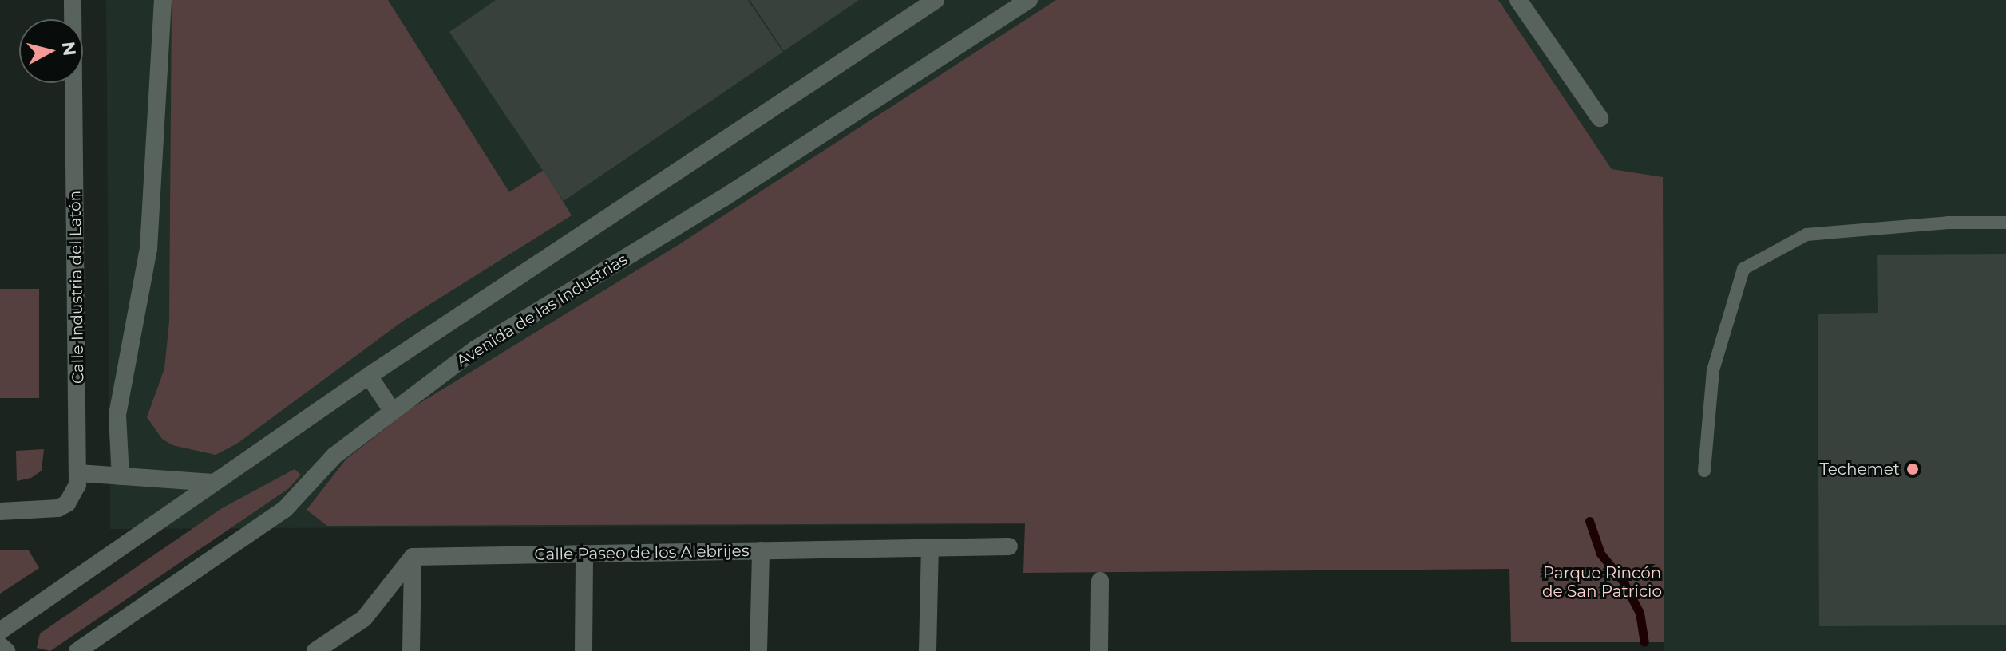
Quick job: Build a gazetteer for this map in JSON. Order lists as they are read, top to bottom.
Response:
{
  "streets": {
    "street": ["Calle Industria del Latón", "Avenida de las Industrias", "Calle Paseo de los Alebrijes"]
  },
  "parks": ["Parque Rincón de San Patricio"],
  "places": ["Techemet"],
  "north": "right"
}
